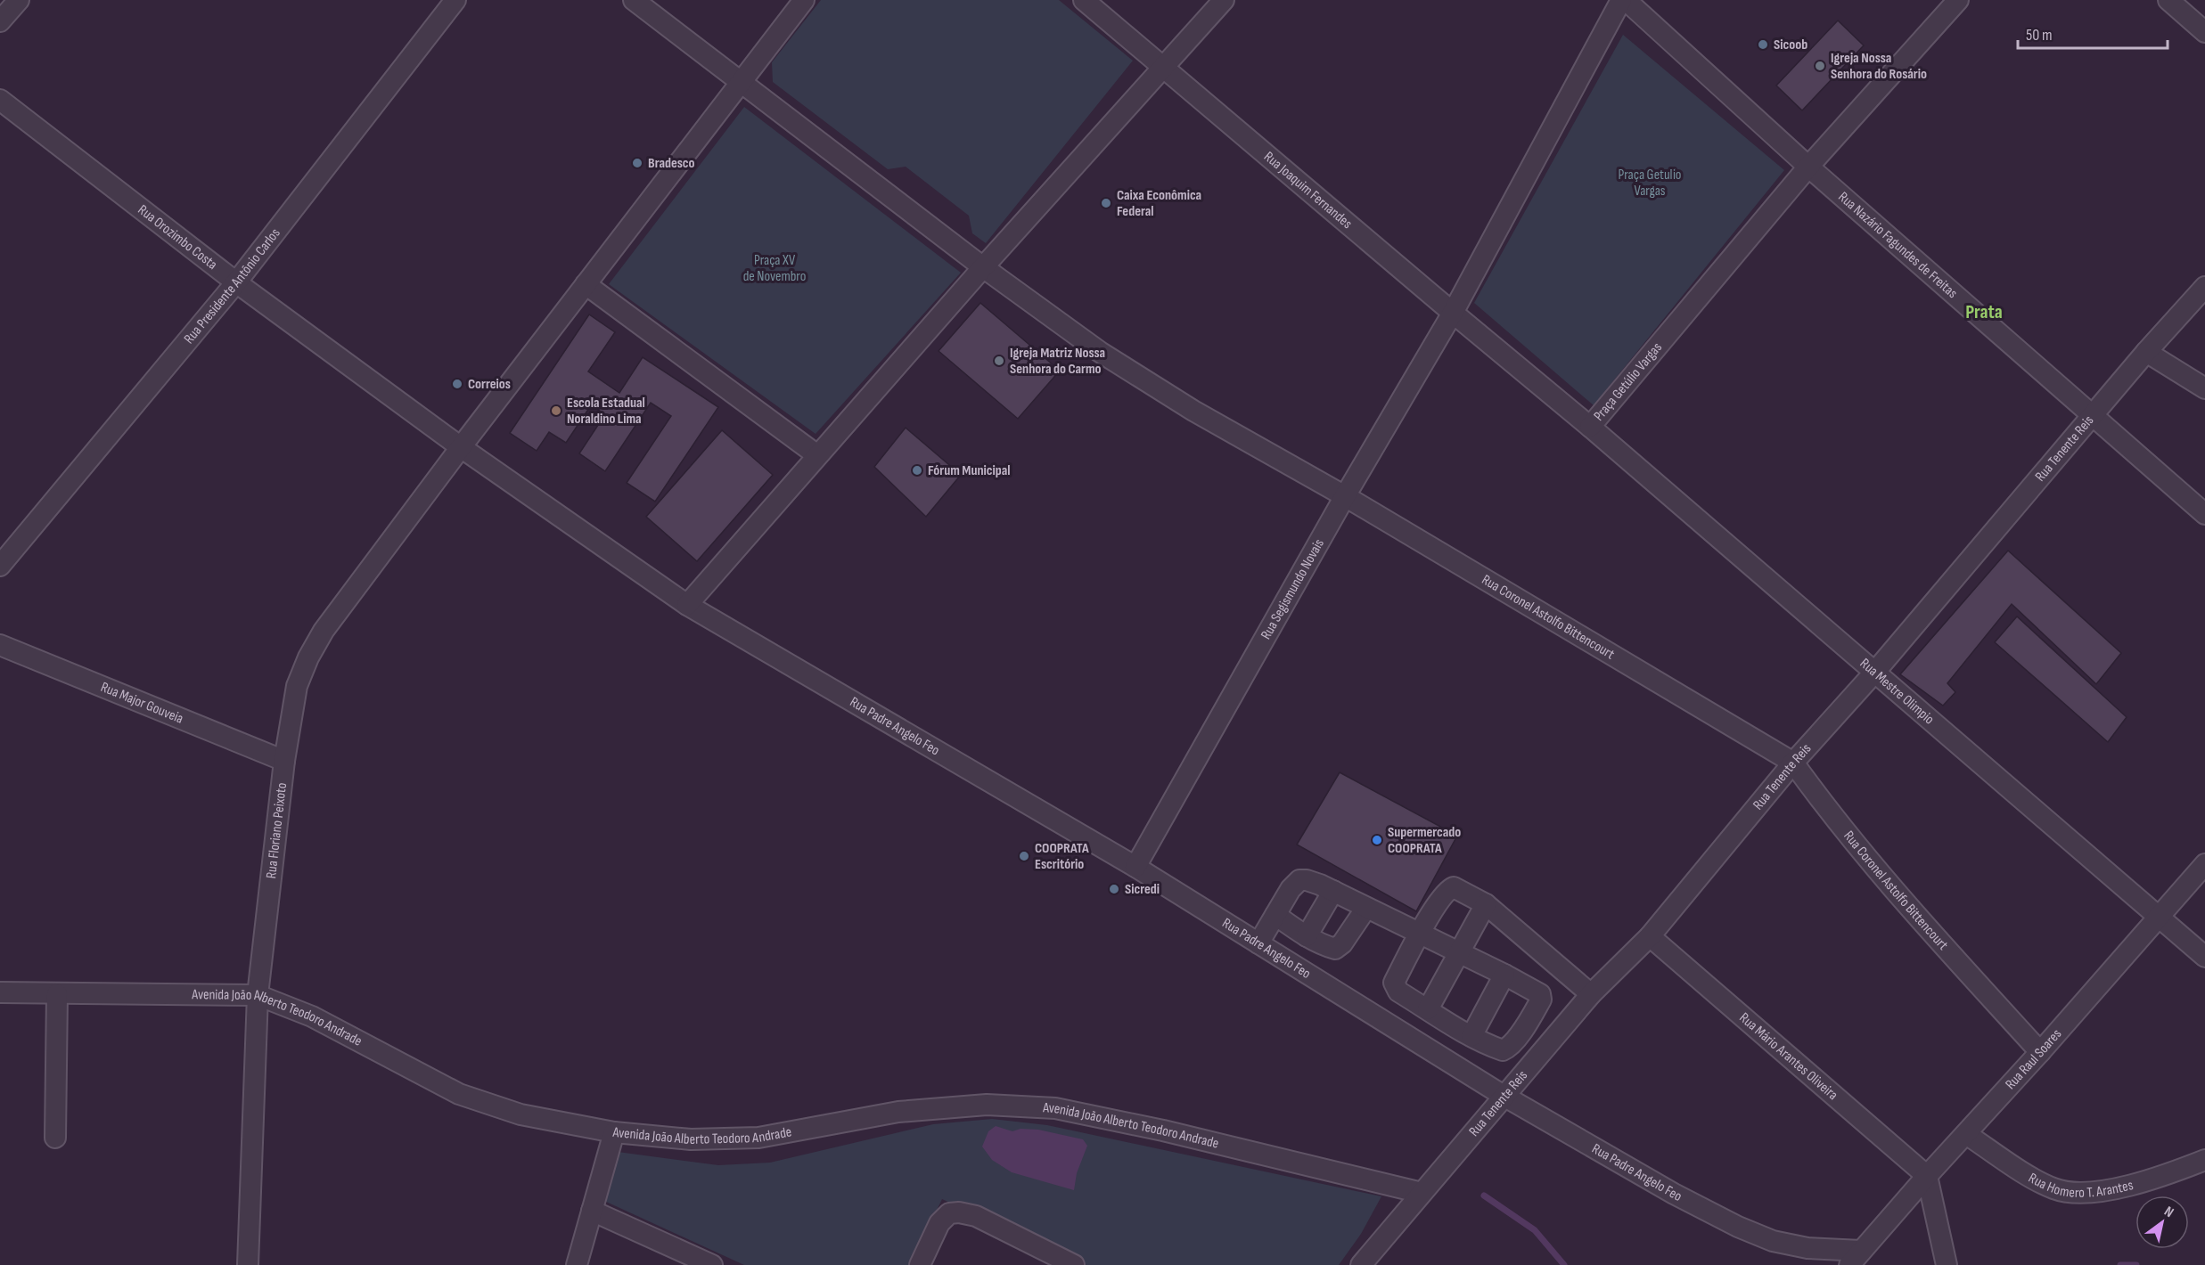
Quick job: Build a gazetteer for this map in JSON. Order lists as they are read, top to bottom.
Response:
{
  "streets": {
    "street": [
      "Rua Joaquim Fernandes",
      "Rua Orozimbo Costa",
      "Rua Nazário Fagundes de Freitas",
      "Rua Presidente Antônio Carlos",
      "Praça Getúlio Vargas",
      "Rua Tenente Reis",
      "Rua Segismundo Novais",
      "Rua Coronel Astolfo Bittencourt",
      "Rua Mestre Olimpio",
      "Rua Major Gouveia",
      "Rua Padre Angelo Feo",
      "Rua Floriano Peixoto",
      "Avenida João Alberto Teodoro Andrade",
      "Rua Mário Arantes Oliveira",
      "Rua Raul Soares",
      "Rua Homero T. Arantes"
    ]
  },
  "crossings": [
    ["Rua Joaquim Fernandes", "Praça Getúlio Vargas"],
    ["Rua Joaquim Fernandes", "Rua Segismundo Novais"],
    ["Rua Orozimbo Costa", "Rua Presidente Antônio Carlos"],
    ["Rua Orozimbo Costa", "Rua Floriano Peixoto"],
    ["Rua Nazário Fagundes de Freitas", "Praça Getúlio Vargas"],
    ["Rua Nazário Fagundes de Freitas", "Rua Tenente Reis"],
    ["Praça Getúlio Vargas", "Rua Segismundo Novais"],
    ["Praça Getúlio Vargas", "Rua Mestre Olimpio"],
    ["Rua Tenente Reis", "Rua Coronel Astolfo Bittencourt"],
    ["Rua Tenente Reis", "Rua Mestre Olimpio"],
    ["Rua Tenente Reis", "Rua Padre Angelo Feo"],
    ["Rua Tenente Reis", "Avenida João Alberto Teodoro Andrade"],
    ["Rua Tenente Reis", "Rua Mário Arantes Oliveira"],
    ["Rua Segismundo Novais", "Rua Coronel Astolfo Bittencourt"],
    ["Rua Segismundo Novais", "Rua Padre Angelo Feo"],
    ["Rua Coronel Astolfo Bittencourt", "Rua Raul Soares"],
    ["Rua Mestre Olimpio", "Rua Raul Soares"],
    ["Rua Major Gouveia", "Rua Floriano Peixoto"],
    ["Rua Padre Angelo Feo", "Rua Raul Soares"],
    ["Rua Floriano Peixoto", "Avenida João Alberto Teodoro Andrade"],
    ["Rua Mário Arantes Oliveira", "Rua Raul Soares"],
    ["Rua Raul Soares", "Rua Homero T. Arantes"]
  ],
  "districts": ["Prata"],
  "parks": ["Praça Getulio Vargas", "Praça XV de Novembro"],
  "places": [
    "Sicoob",
    "Igreja Nossa Senhora do Rosário",
    "Bradesco",
    "Caixa Econômica Federal",
    "Igreja Matriz Nossa Senhora do Carmo",
    "Correios",
    "Escola Estadual Noraldino Lima",
    "Fórum Municipal",
    "Supermercado COOPRATA",
    "COOPRATA Escritório",
    "Sicredi"
  ],
  "scale_bar": "50 m",
  "north": "top right"
}
